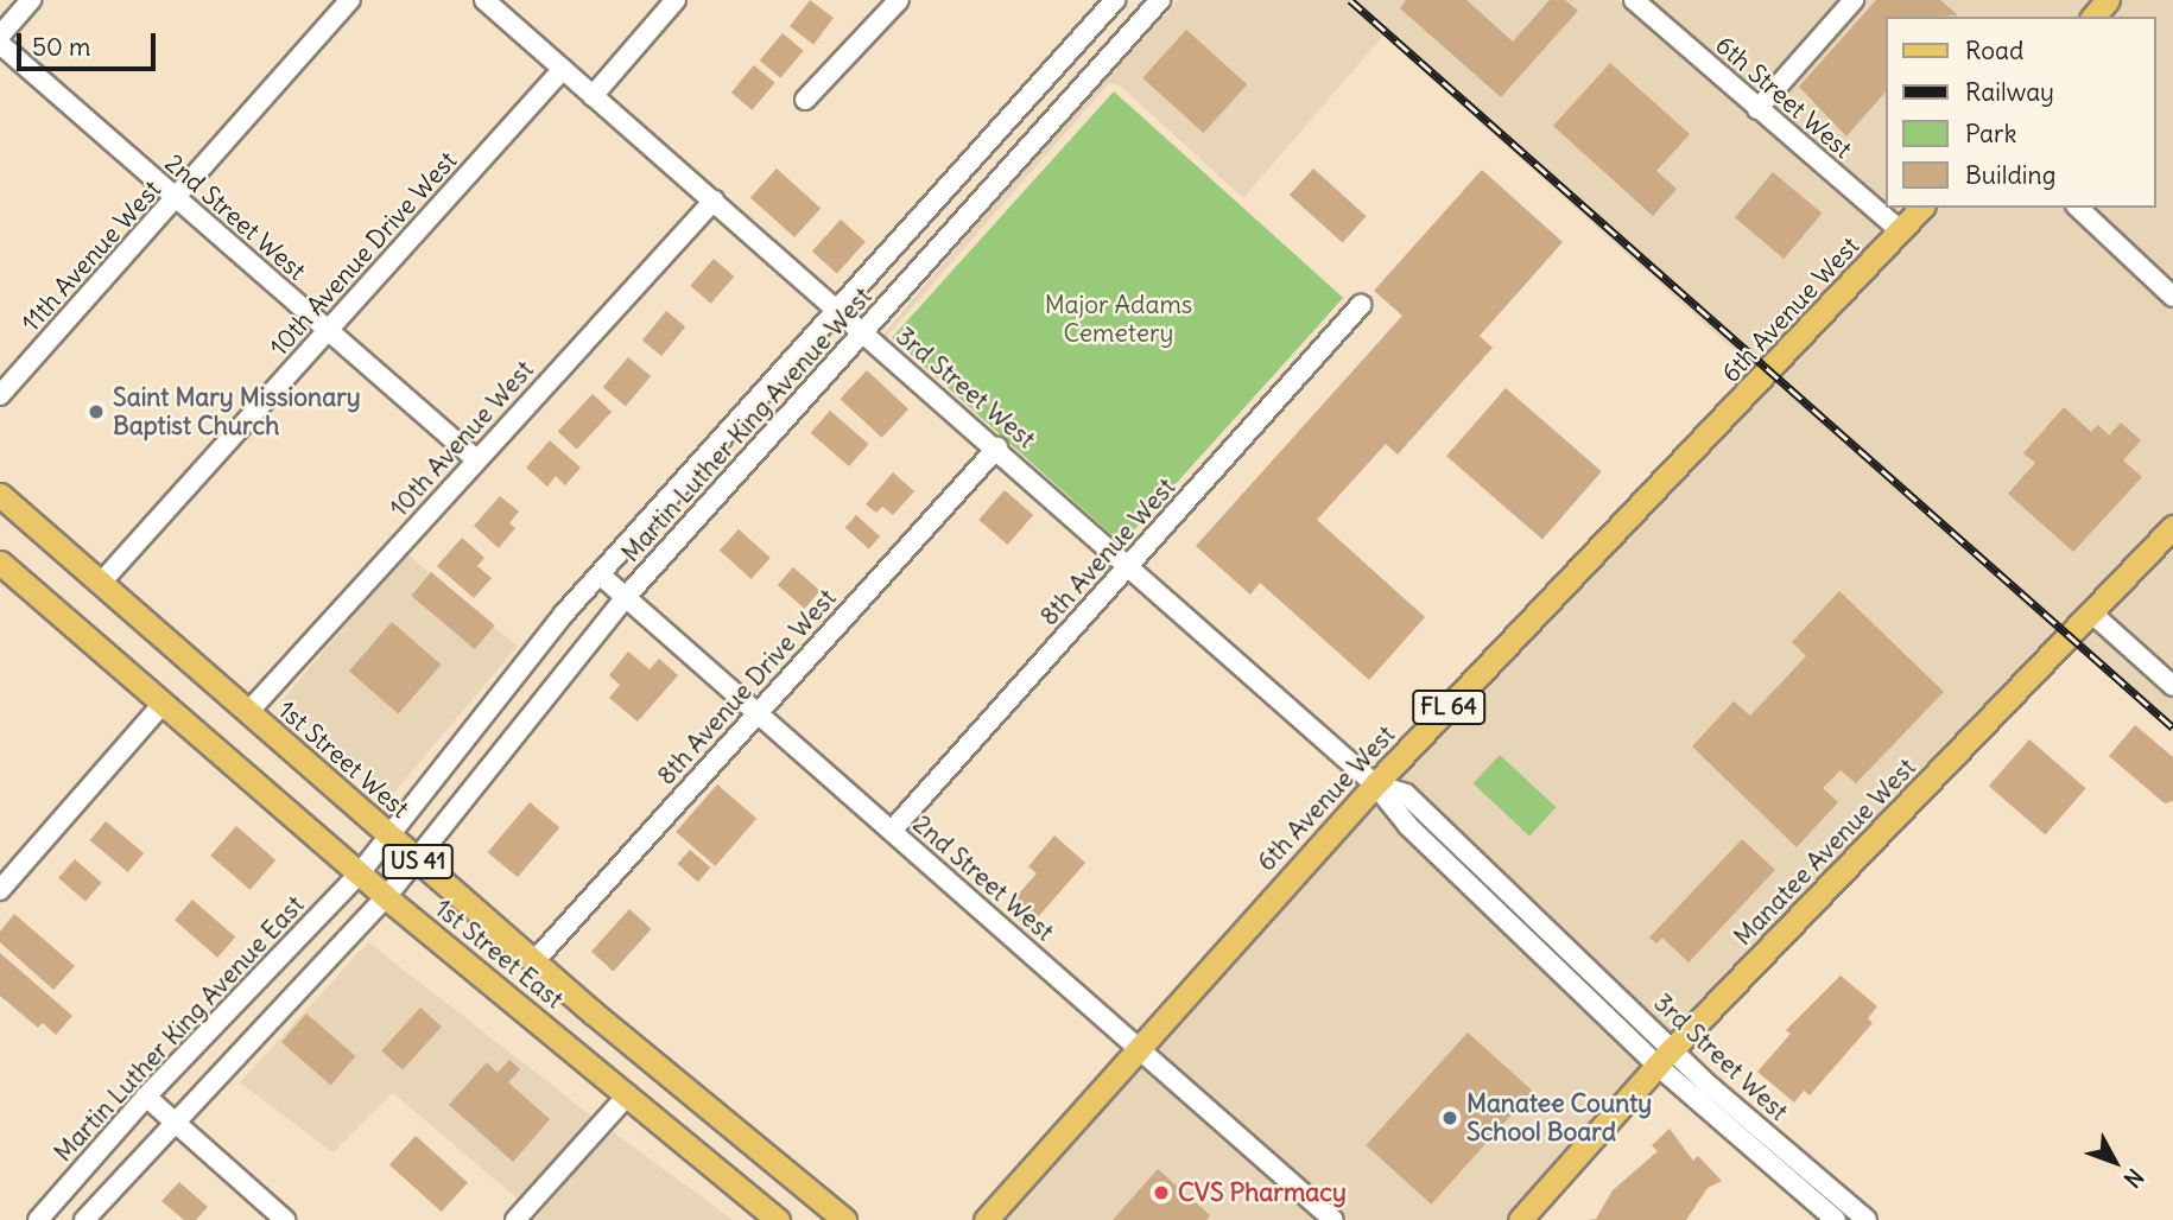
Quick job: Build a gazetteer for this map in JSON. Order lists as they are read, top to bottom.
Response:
{
  "streets": {
    "main road": [
      "6th Avenue West",
      "FL 64",
      "1st Street West",
      "Manatee Avenue West",
      "US 41",
      "1st Street East"
    ],
    "street": [
      "6th Street West",
      "2nd Street West",
      "10th Avenue Drive West",
      "11th Avenue West",
      "3rd Street West",
      "Martin Luther King Avenue West",
      "10th Avenue West",
      "8th Avenue West",
      "8th Avenue Drive West",
      "Martin Luther King Avenue East"
    ]
  },
  "crossings": [
    ["6th Street West", "6th Avenue West"],
    ["2nd Street West", "10th Avenue Drive West"],
    ["2nd Street West", "11th Avenue West"],
    ["2nd Street West", "6th Avenue West"],
    ["2nd Street West", "Martin Luther King Avenue West"],
    ["2nd Street West", "10th Avenue West"],
    ["2nd Street West", "8th Avenue West"],
    ["2nd Street West", "8th Avenue Drive West"],
    ["10th Avenue Drive West", "3rd Street West"],
    ["10th Avenue Drive West", "1st Street West"],
    ["6th Avenue West", "3rd Street West"],
    ["3rd Street West", "Martin Luther King Avenue West"],
    ["3rd Street West", "10th Avenue West"],
    ["3rd Street West", "8th Avenue West"],
    ["3rd Street West", "8th Avenue Drive West"],
    ["3rd Street West", "Manatee Avenue West"],
    ["Martin Luther King Avenue West", "1st Street West"],
    ["Martin Luther King Avenue West", "1st Street East"],
    ["Martin Luther King Avenue West", "Martin Luther King Avenue East"],
    ["10th Avenue West", "1st Street West"],
    ["8th Avenue Drive West", "1st Street West"],
    ["1st Street East", "Martin Luther King Avenue East"]
  ],
  "parks": ["Major Adams Cemetery"],
  "places": ["Saint Mary Missionary Baptist Church", "Manatee County School Board", "CVS Pharmacy"],
  "legend": [
    "Road",
    "Railway",
    "Park",
    "Building"
  ],
  "scale_bar": "50 m",
  "north": "bottom right"
}
